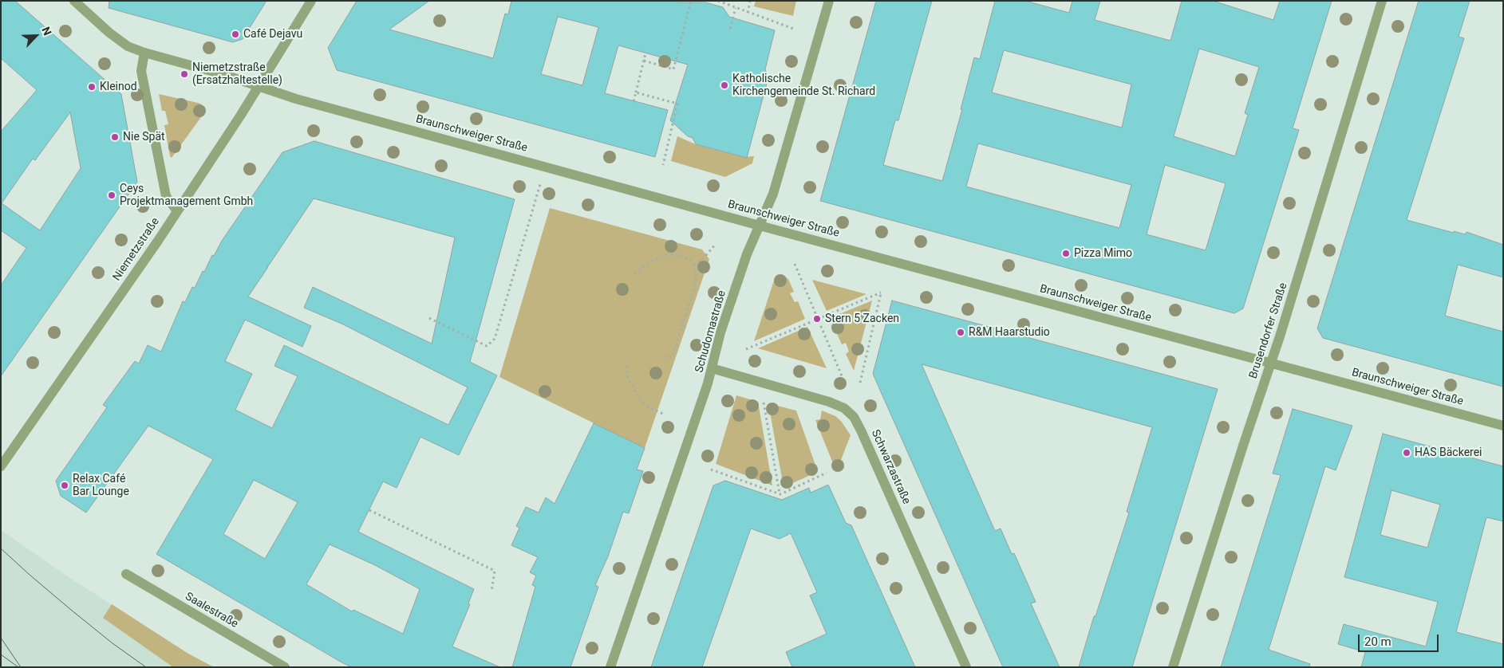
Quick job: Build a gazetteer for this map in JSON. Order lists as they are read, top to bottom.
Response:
{
  "streets": {
    "street": [
      "Braunschweiger Straße",
      "Niemetzstraße",
      "Brusendorfer Straße",
      "Schudomastraße",
      "Schwarzastraße",
      "Saalestraße"
    ]
  },
  "crossings": [
    ["Braunschweiger Straße", "Niemetzstraße"],
    ["Braunschweiger Straße", "Brusendorfer Straße"],
    ["Braunschweiger Straße", "Schudomastraße"],
    ["Schudomastraße", "Schwarzastraße"]
  ],
  "places": [
    "Café Dejavu",
    "Niemetzstraße (Ersatzhaltestelle)",
    "Katholische Kirchengemeinde St. Richard",
    "Kleinod",
    "Nie Spät",
    "Ceys Projektmanagement Gmbh",
    "Pizza Mimo",
    "Stern 5 Zacken",
    "R&M Haarstudio",
    "HAS Bäckerei",
    "Relax Café Bar Lounge"
  ],
  "scale_bar": "20 m",
  "north": "top right"
}
